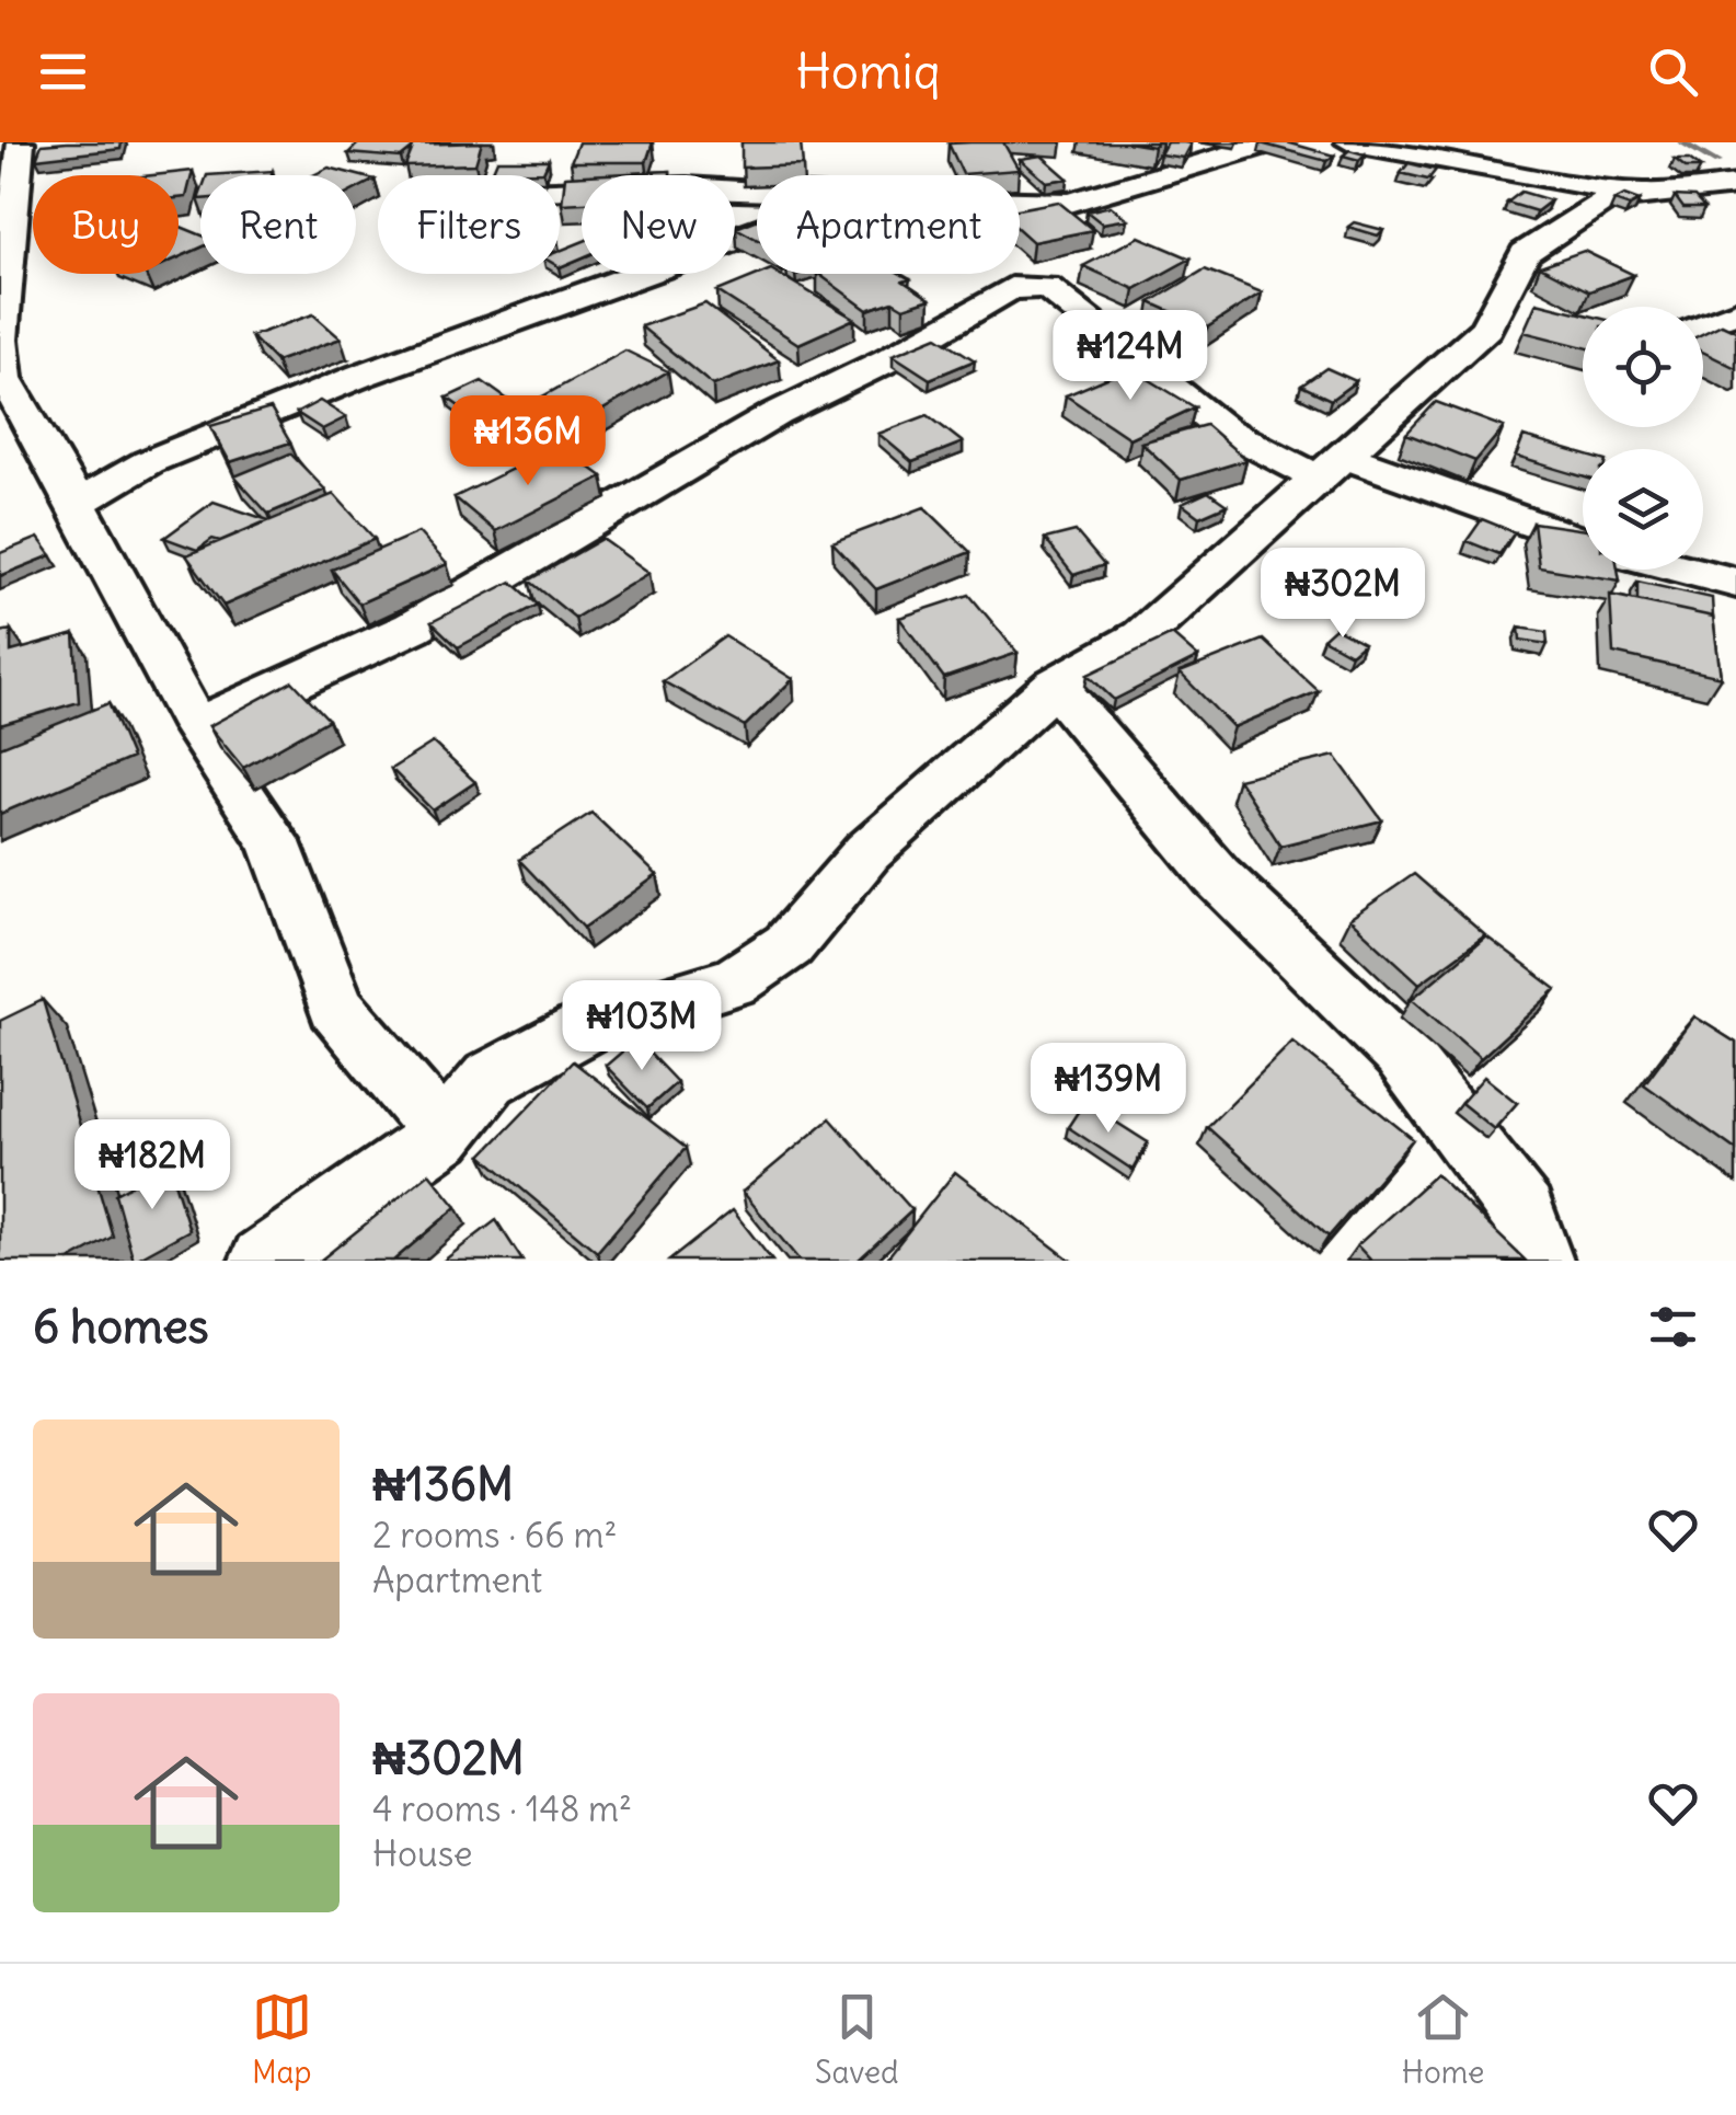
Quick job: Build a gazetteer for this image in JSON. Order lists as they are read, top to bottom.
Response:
{
  "page": {
    "header": "Homiq",
    "chip": [
      "Buy",
      "Rent",
      "Filters",
      "New",
      "Apartment"
    ],
    "price": [
      "₦124M",
      "₦136M",
      "₦302M",
      "₦103M",
      "₦139M",
      "₦182M"
    ],
    "heading": "6 homes",
    "list": [
      {
        "name": "₦136M",
        "note": "2 rooms · 66 m² · Apartment"
      },
      {
        "name": "₦302M",
        "note": "4 rooms · 148 m² · House"
      }
    ],
    "tabs": ["Map", "Saved", "Home"]
  }
}
